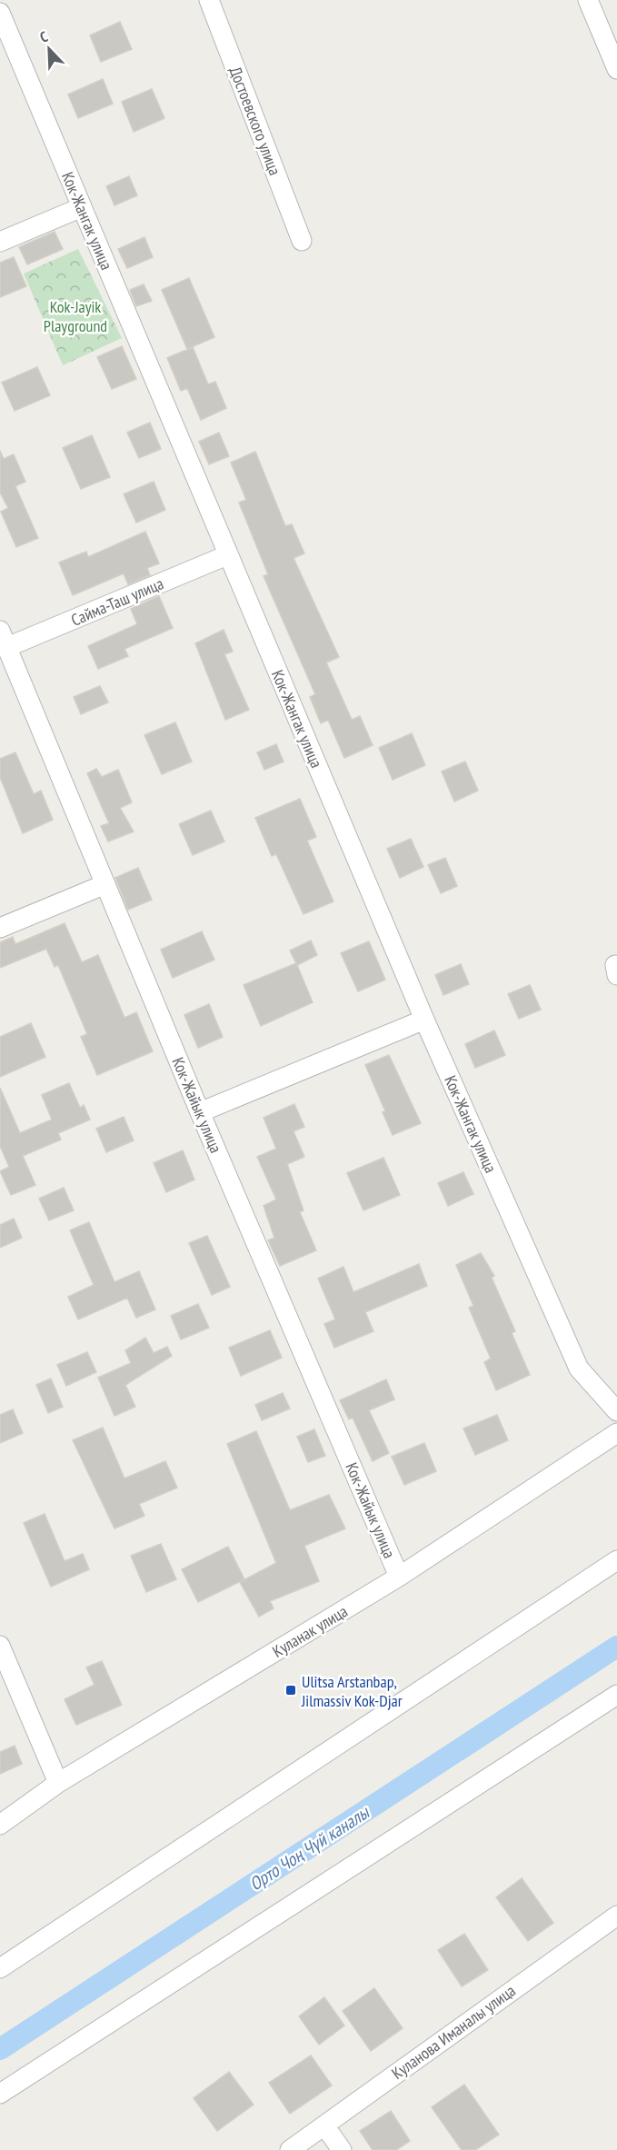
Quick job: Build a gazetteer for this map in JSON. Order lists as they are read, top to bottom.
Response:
{
  "streets": {
    "street": [
      "Достоевского улица",
      "Кок-Жангак улица",
      "Сайма-Таш улица",
      "Кок-Жайык улица",
      "Куланак улица",
      "Куланова Иманалы улица"
    ]
  },
  "crossings": [
    ["Кок-Жангак улица", "Сайма-Таш улица"],
    ["Сайма-Таш улица", "Кок-Жайык улица"],
    ["Кок-Жайык улица", "Куланак улица"]
  ],
  "water": ["Орто Чоң Чүй каналы"],
  "parks": ["Kok-Jayik Playground"],
  "places": {
    "transit": ["Ulitsa Arstanbap, Jilmassiv Kok-Djar"]
  },
  "north": "top left"
}
